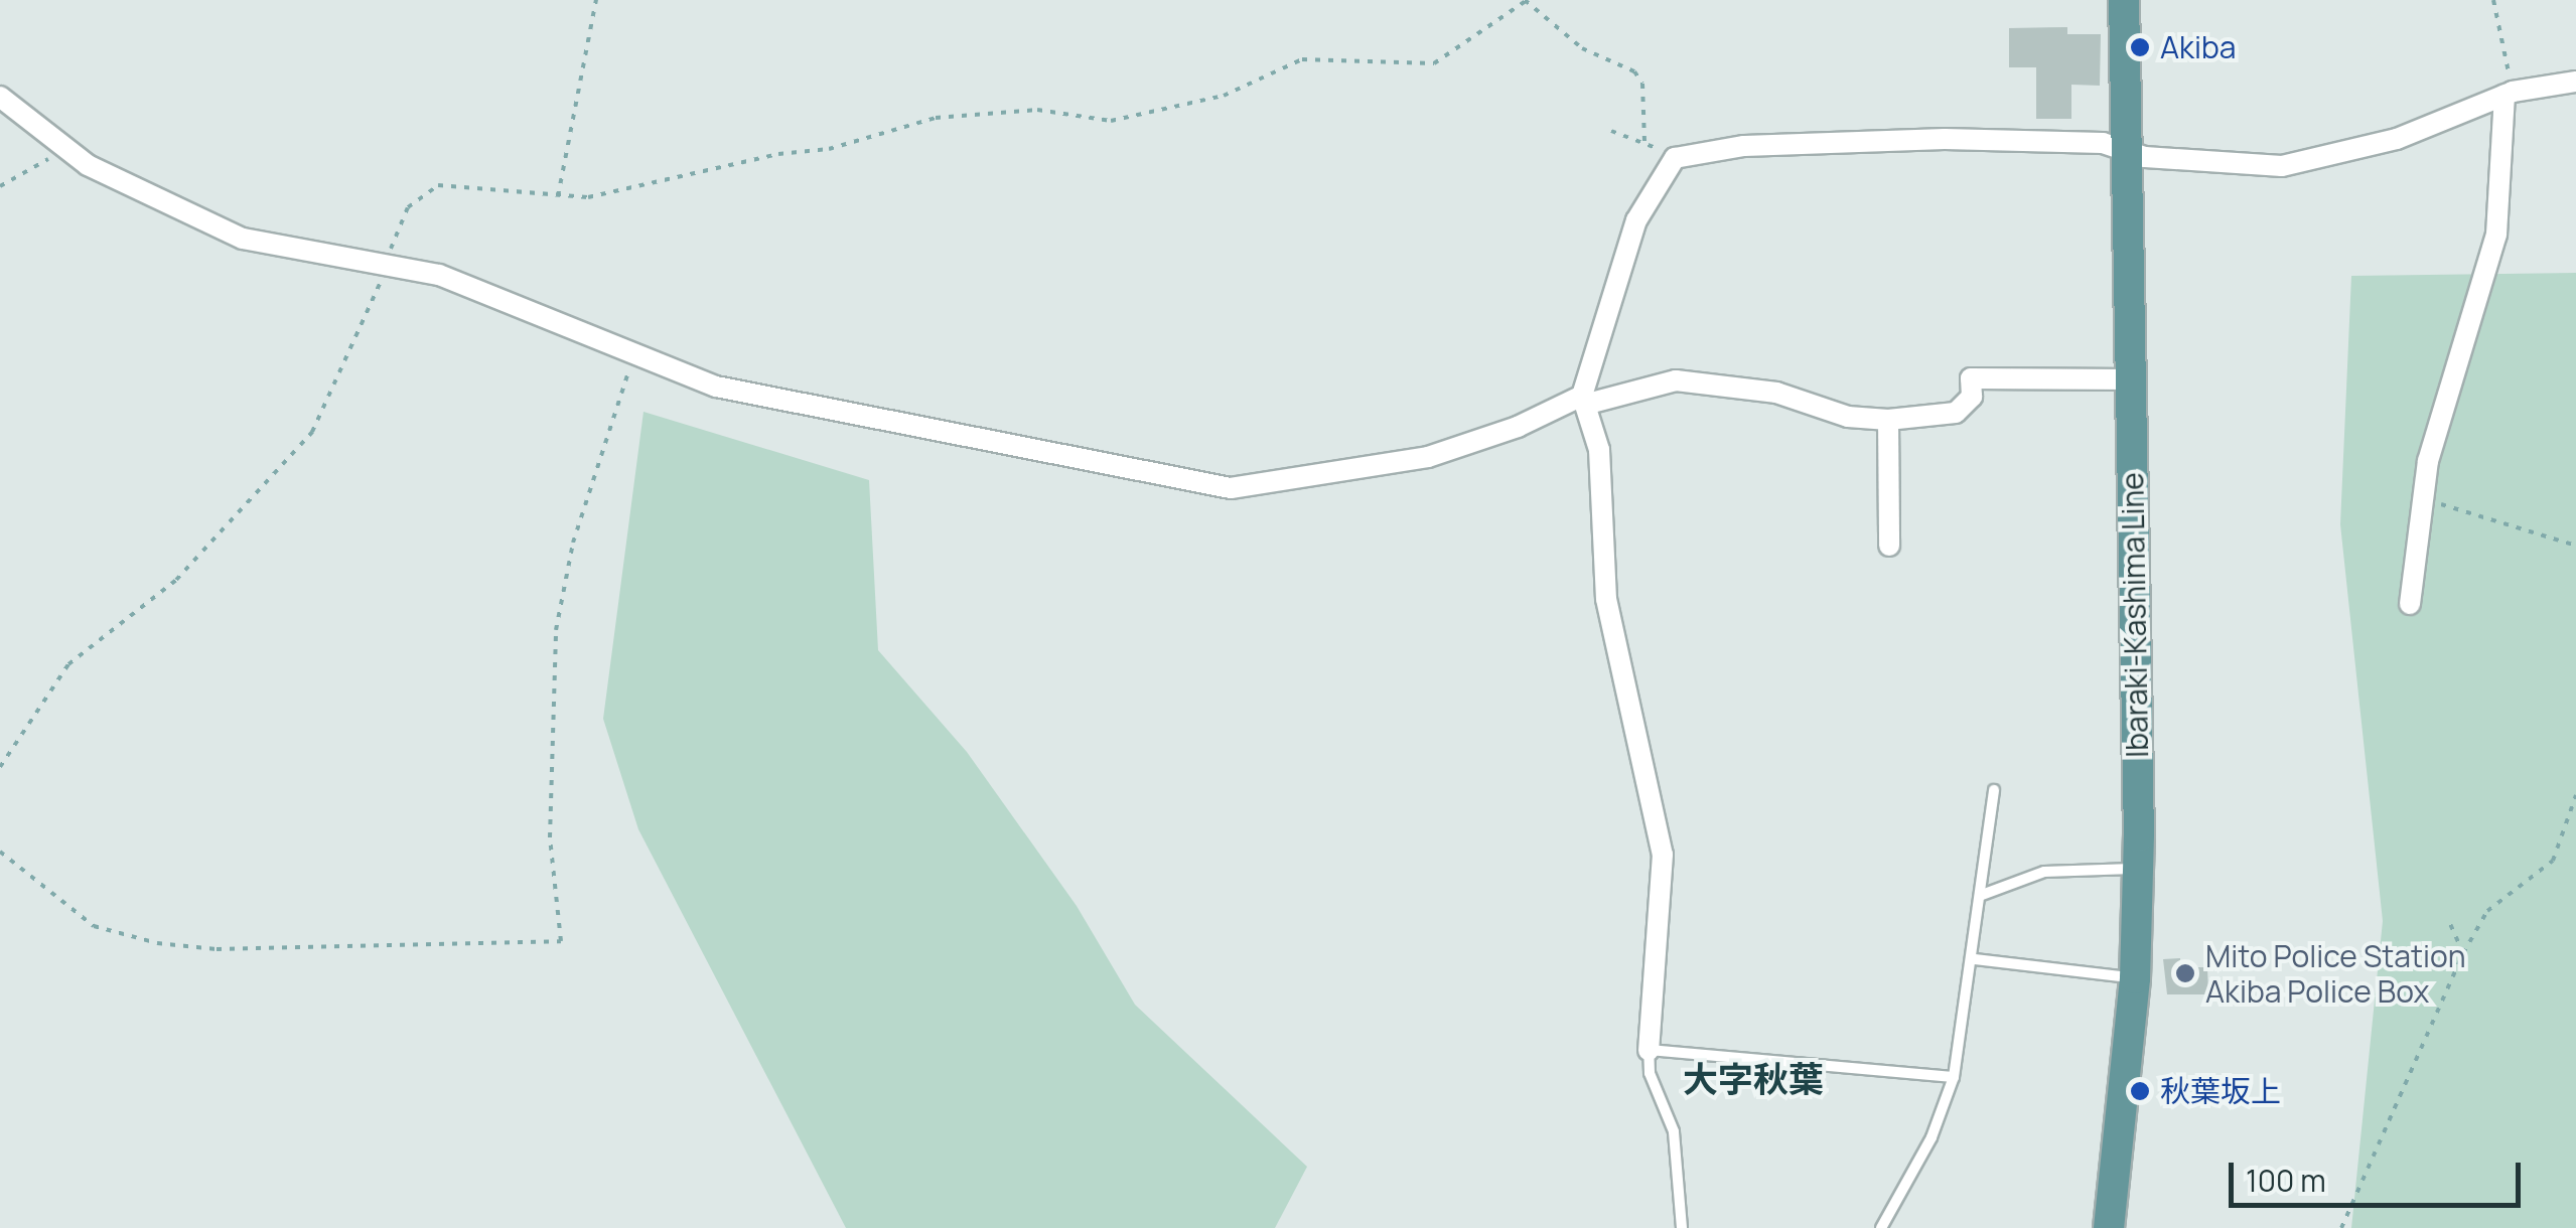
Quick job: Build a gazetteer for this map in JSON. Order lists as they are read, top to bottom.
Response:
{
  "streets": {
    "main road": ["Ibaraki-Kashima Line"]
  },
  "districts": ["大字秋葉"],
  "places": ["Akiba", "Mito Police Station Akiba Police Box", "秋葉坂上"],
  "scale_bar": "100 m"
}
